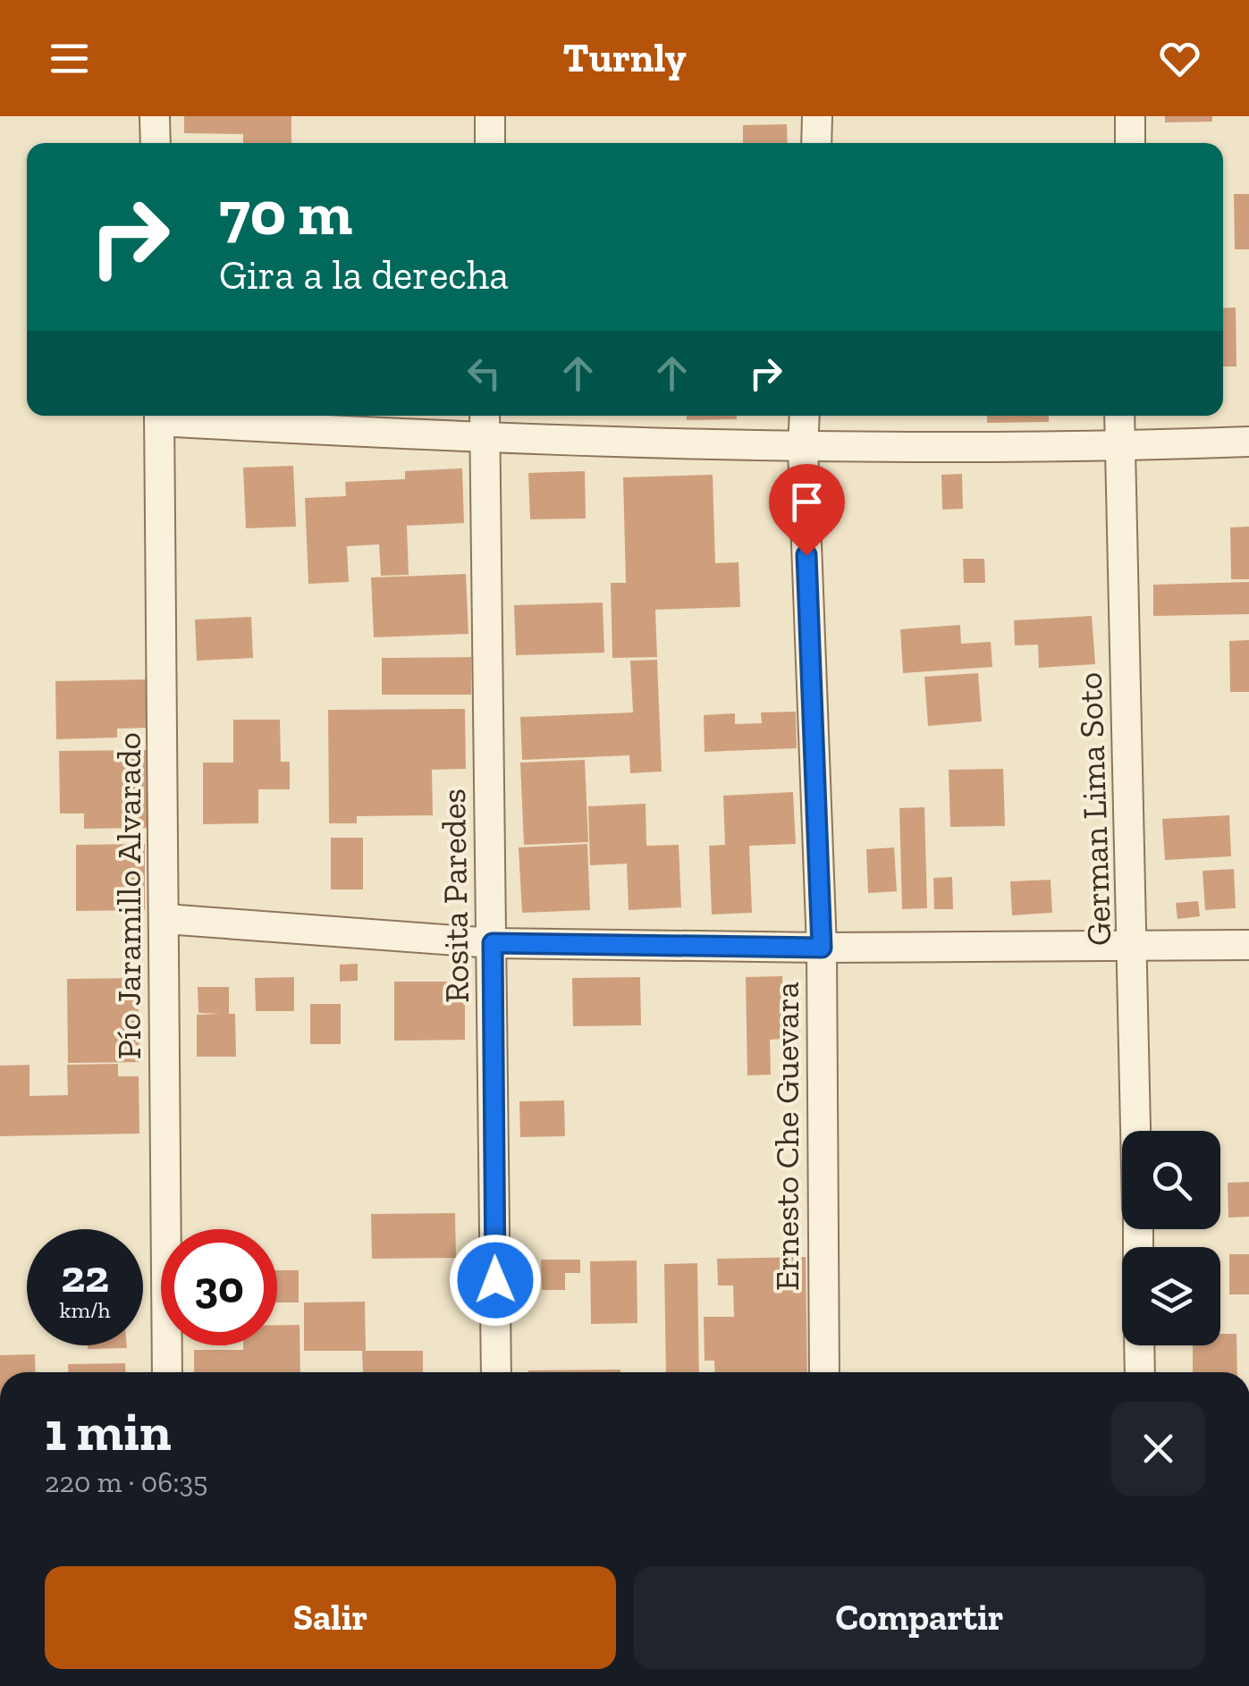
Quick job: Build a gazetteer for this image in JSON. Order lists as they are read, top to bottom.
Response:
{
  "streets": {
    "street": [
      "German Lima Soto",
      "Pío Jaramillo Alvarado",
      "Rosita Paredes",
      "Ernesto Che Guevara"
    ]
  },
  "page": {
    "header": "Turnly",
    "turn": ["70 m", "Gira a la derecha"],
    "speed": "22 km/h",
    "limit": "30",
    "heading": ["1 min", "220 m · 06:35"],
    "buttons": ["Salir", "Compartir"]
  }
}
